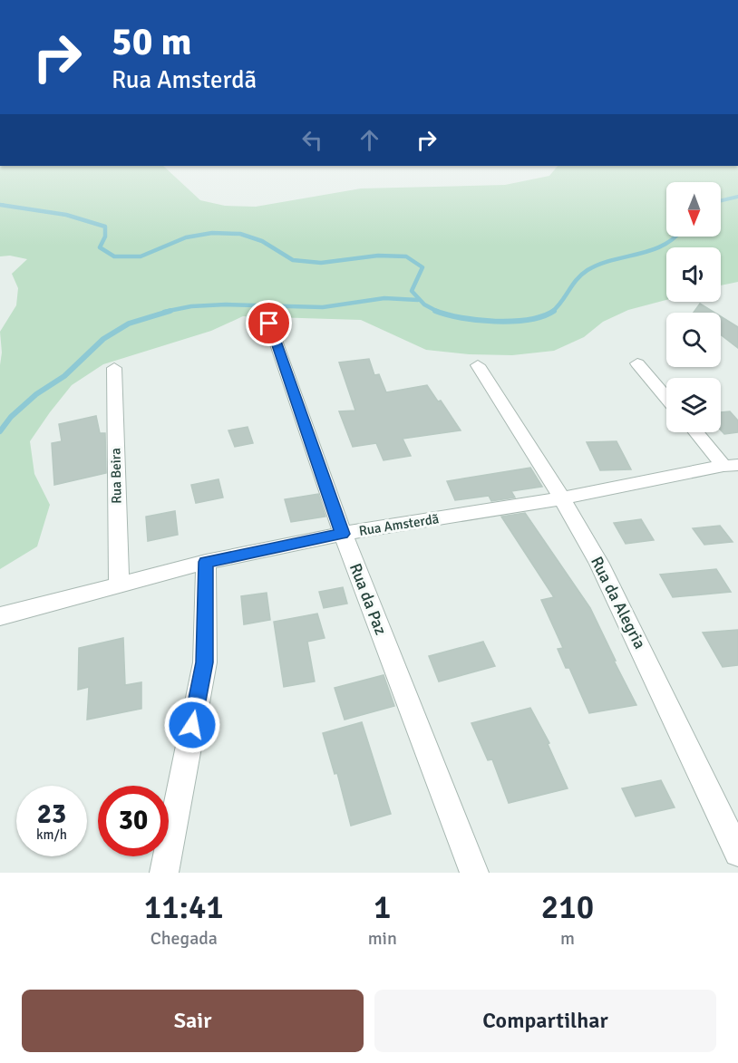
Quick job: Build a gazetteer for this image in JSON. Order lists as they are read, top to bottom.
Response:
{
  "streets": {
    "street": [
      "Rua Beira",
      "Rua Amsterdã",
      "Rua da Paz",
      "Rua da Alegria"
    ]
  },
  "crossings": [
    ["Rua Beira", "Rua Amsterdã"],
    ["Rua Amsterdã", "Rua da Paz"],
    ["Rua Amsterdã", "Rua da Alegria"]
  ],
  "north": "bottom",
  "page": {
    "turn": ["50 m", "Rua Amsterdã"],
    "speed": "23 km/h",
    "limit": "30",
    "eta": [
      "11:41",
      "Chegada",
      "1",
      "min",
      "210",
      "m"
    ],
    "buttons": ["Sair", "Compartilhar"]
  }
}
